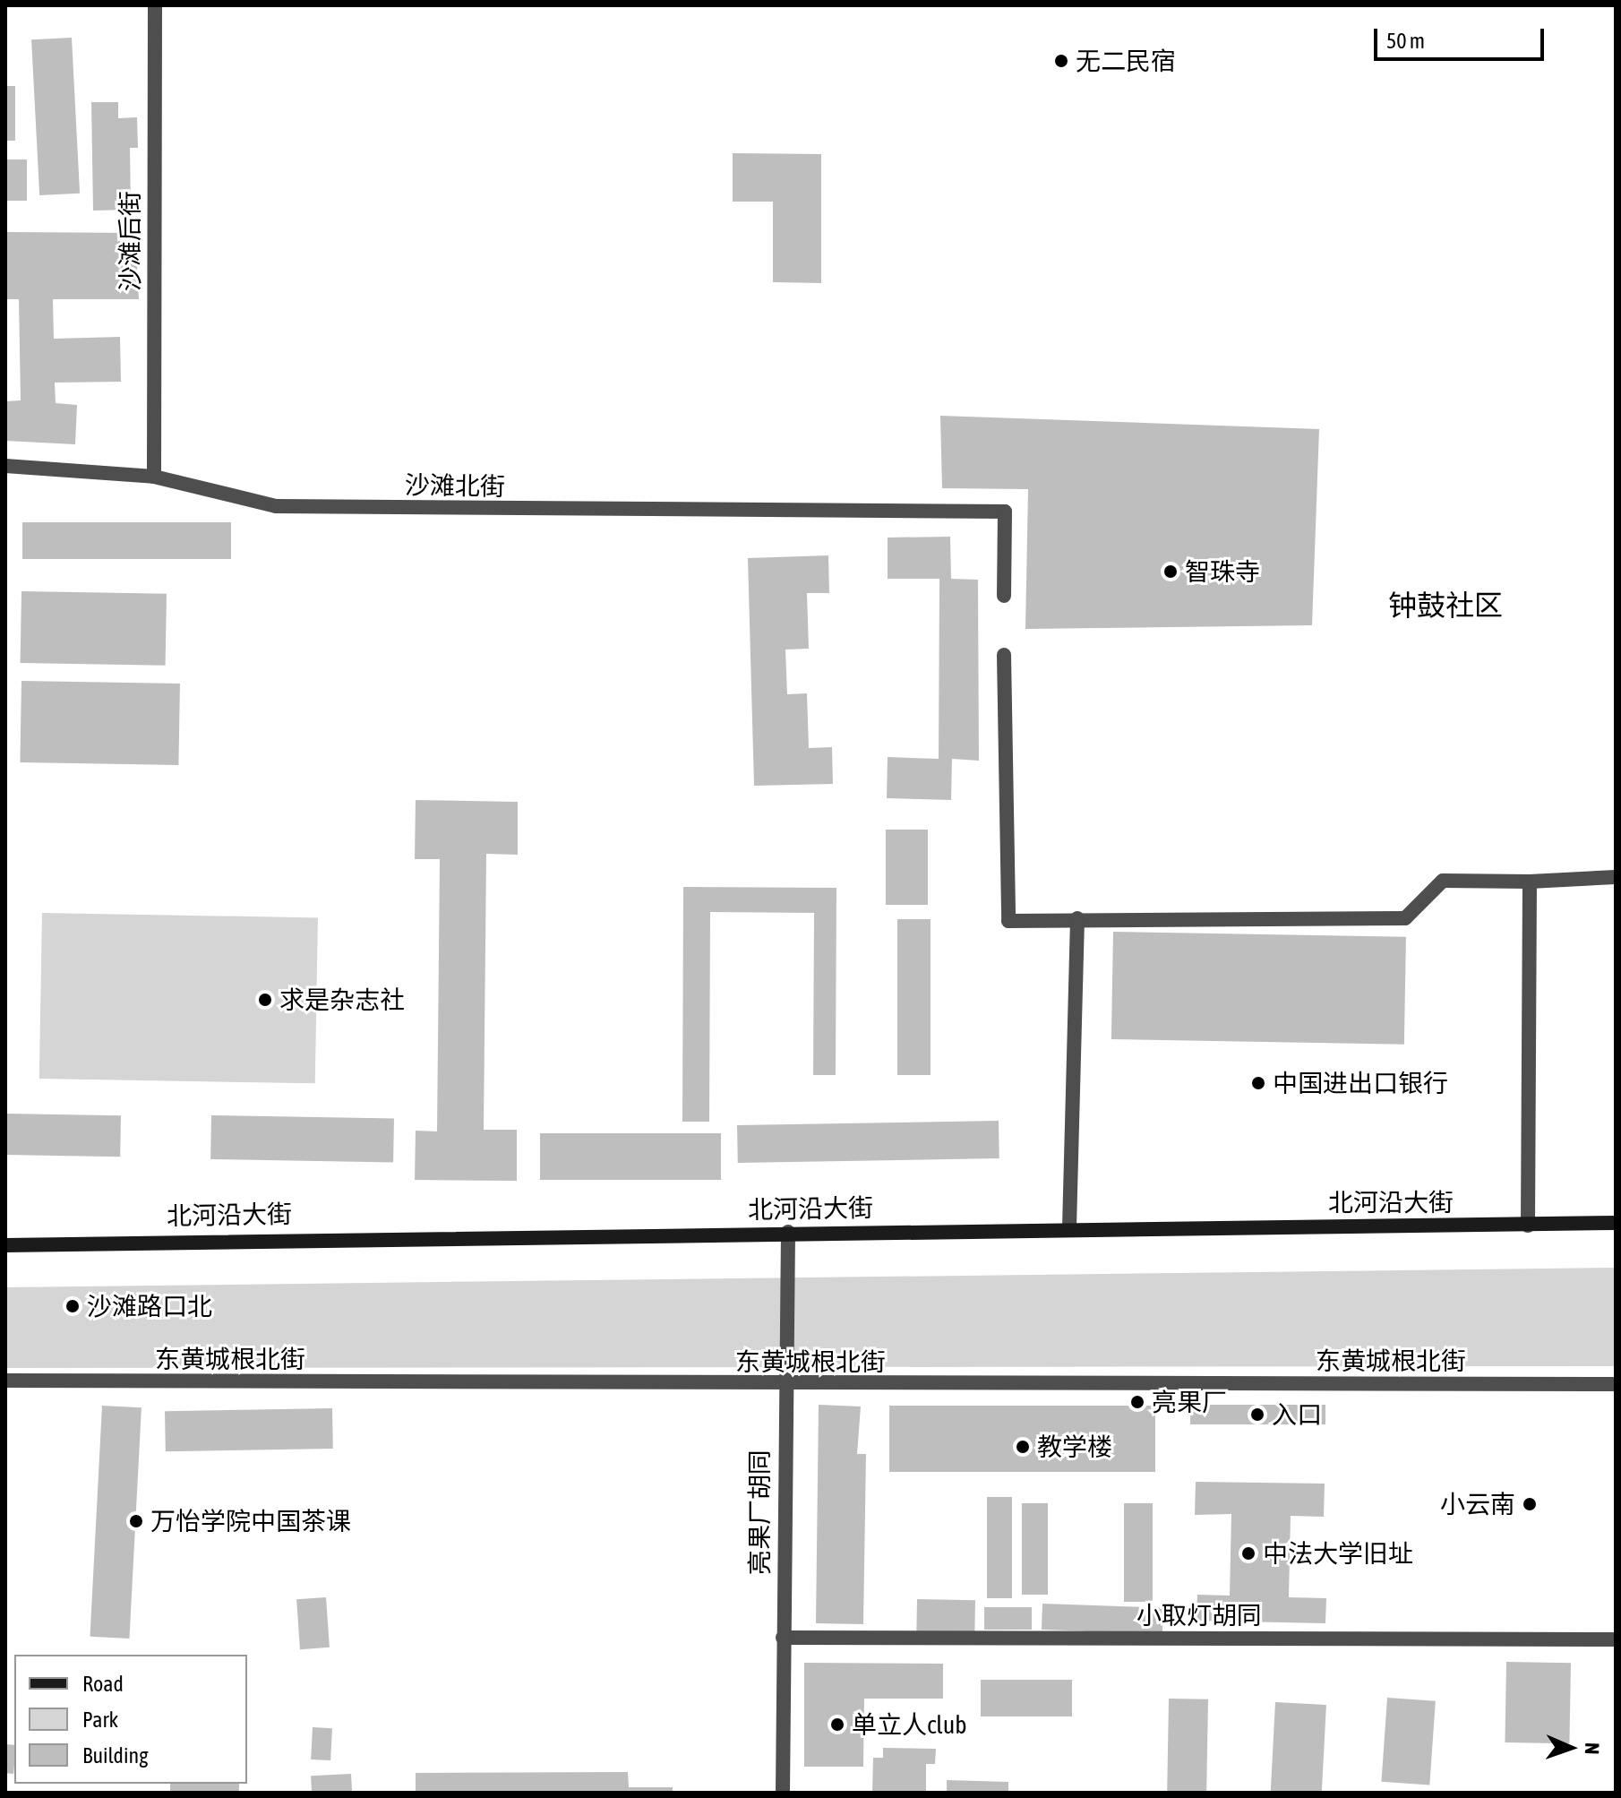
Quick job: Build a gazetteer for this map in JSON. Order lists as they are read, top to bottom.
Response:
{
  "streets": {
    "main road": ["北河沿大街"],
    "street": [
      "沙滩后街",
      "沙滩北街",
      "东黄城根北街",
      "亮果厂胡同",
      "小取灯胡同"
    ]
  },
  "crossings": [
    ["沙滩后街", "沙滩北街"],
    ["北河沿大街", "亮果厂胡同"],
    ["东黄城根北街", "亮果厂胡同"],
    ["亮果厂胡同", "小取灯胡同"]
  ],
  "districts": ["钟鼓社区"],
  "places": [
    "无二民宿",
    "智珠寺",
    "求是杂志社",
    "中国进出口银行",
    "沙滩路口北",
    "亮果厂",
    "入口",
    "教学楼",
    "小云南",
    "万怡学院中国茶课",
    "中法大学旧址",
    "单立人club"
  ],
  "legend": ["Road", "Park", "Building"],
  "scale_bar": "50 m",
  "north": "right"
}
